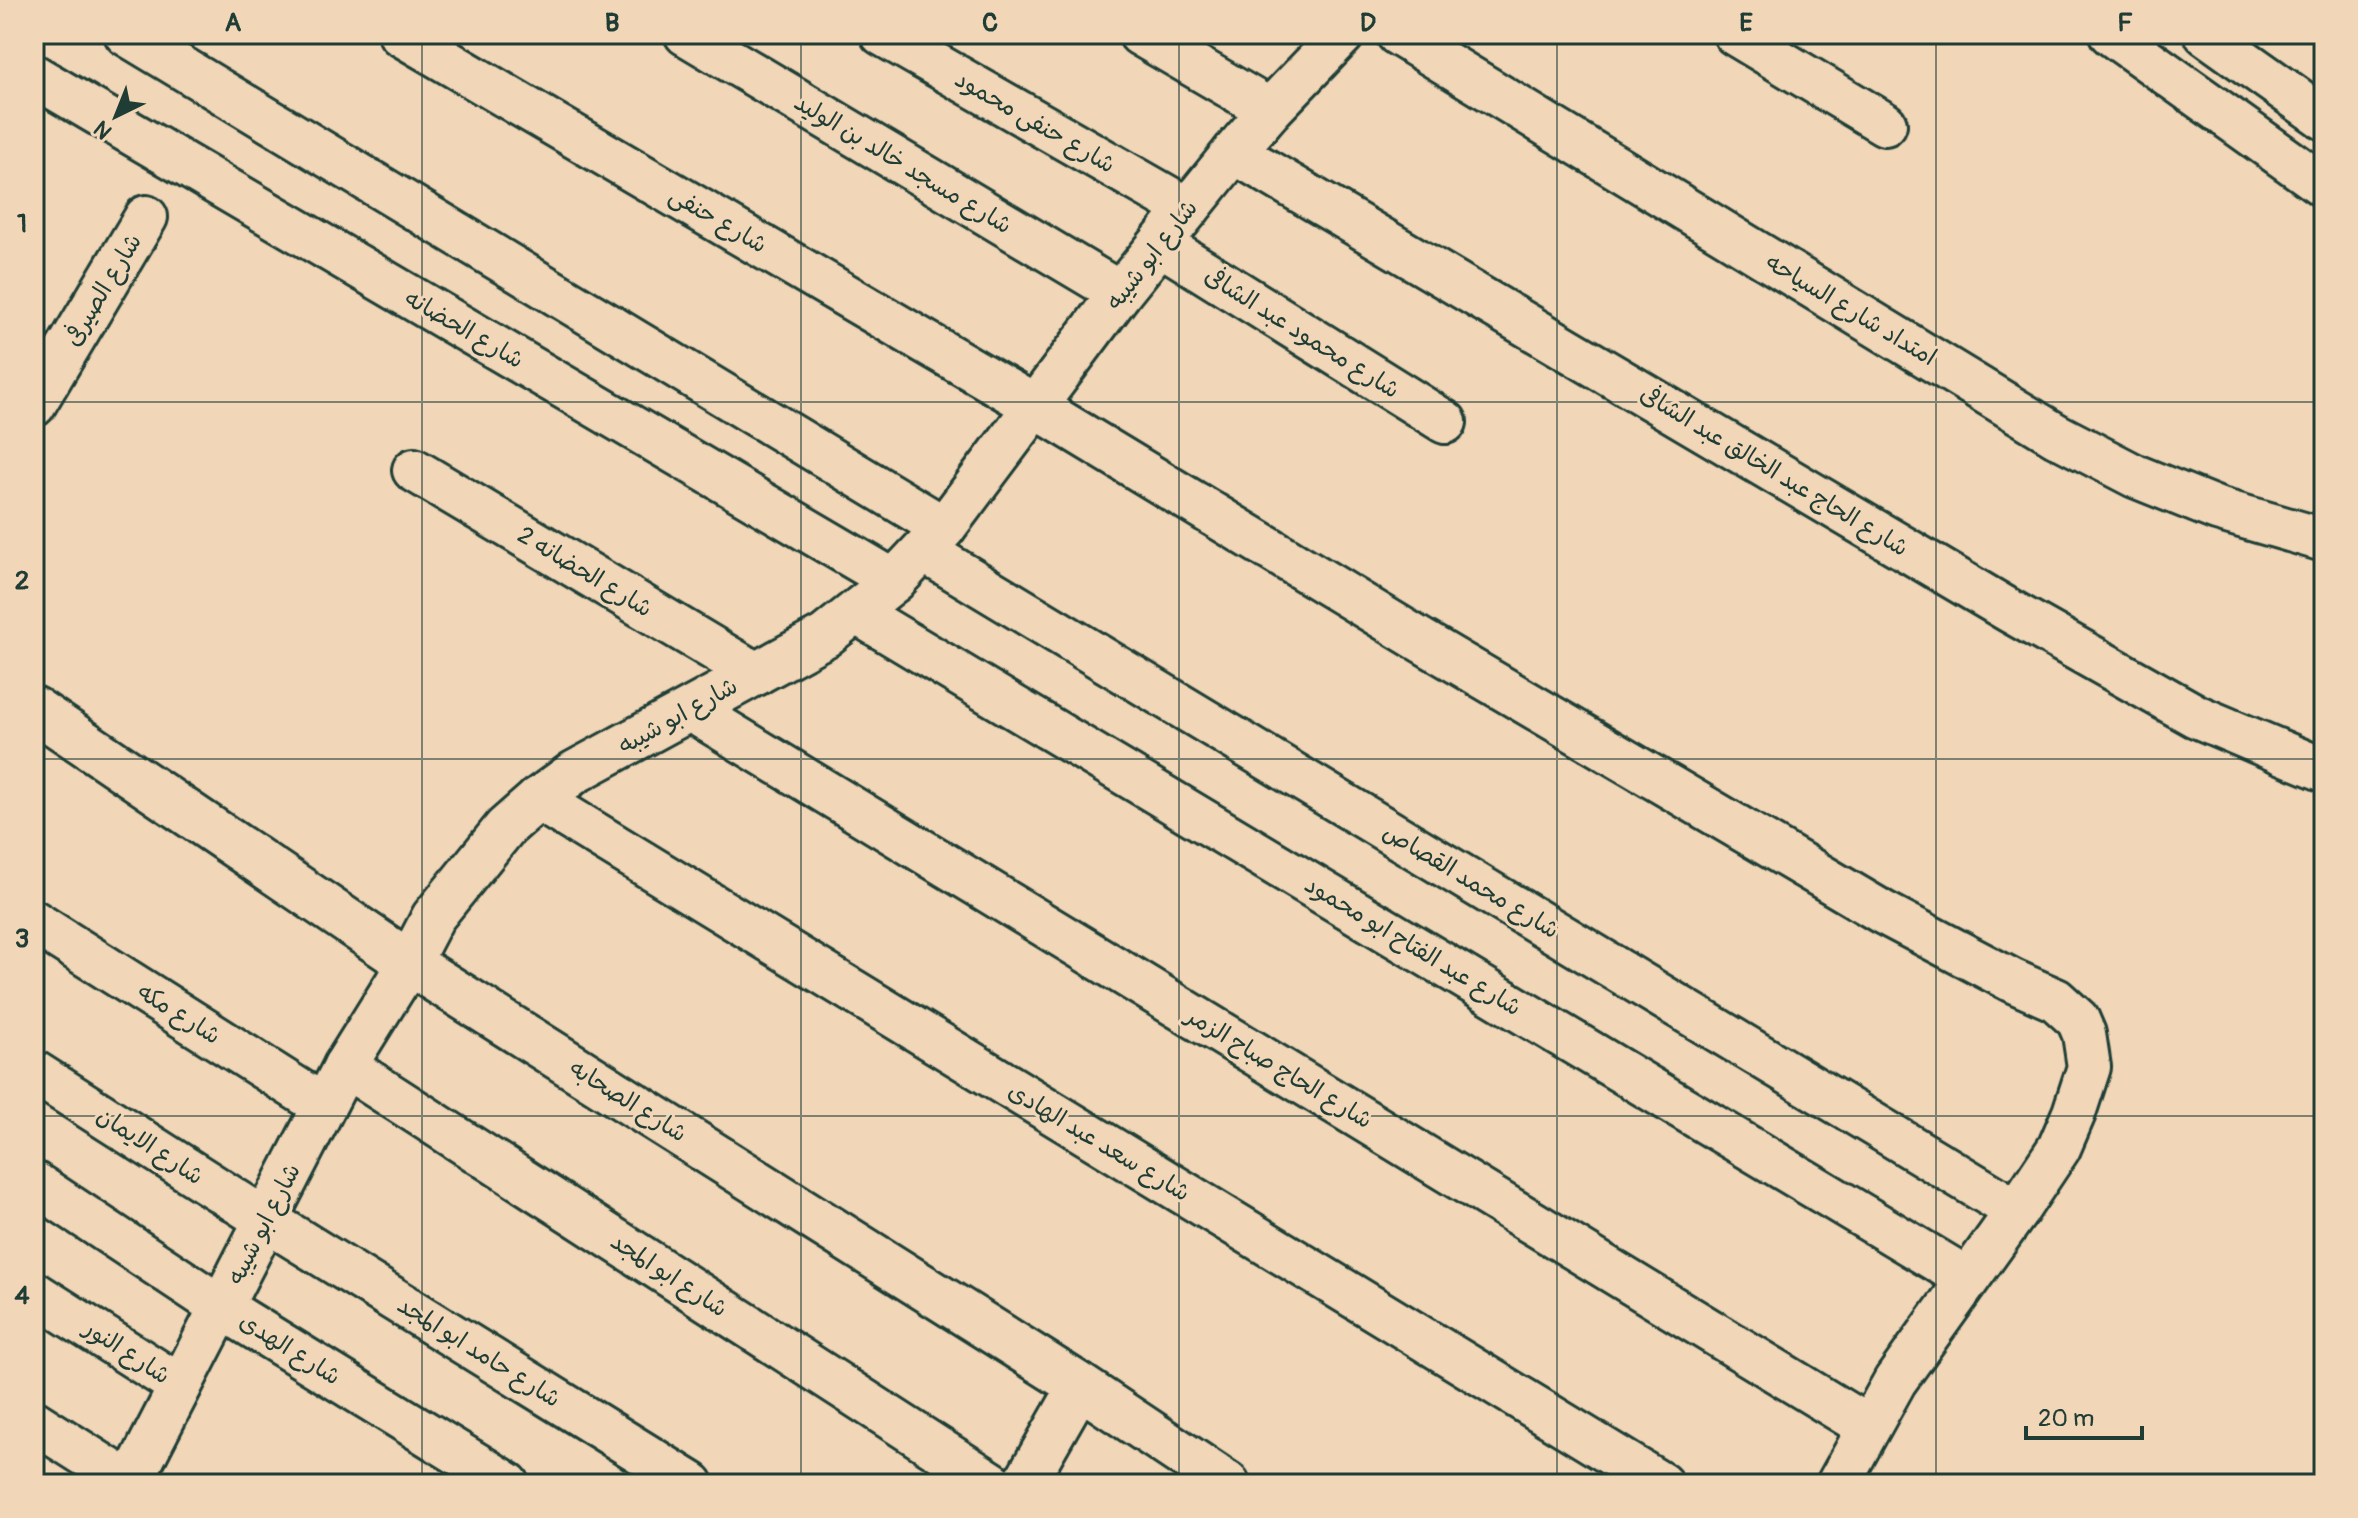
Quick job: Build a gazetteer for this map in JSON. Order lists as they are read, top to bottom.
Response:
{
  "streets": {
    "street": [
      "شارع حنفى محمود",
      "شارع مسجد خالد بن الوليد",
      "شارع حنفى",
      "شارع ابو شيبه",
      "شارع الصيرفى",
      "امتداد شارع السياحه",
      "شارع الحضانه",
      "شارع محمود عبد الشافى",
      "شارع الحاج عبد الخالق عبد الشافى",
      "شارع الحضانه 2",
      "شارع محمد القصاص",
      "شارع عبد الفتاح ابو محمود",
      "شارع مكه",
      "شارع الحاج صباح الزمر",
      "شارع الصحابه",
      "شارع سعد عبد الهادى",
      "شارع الايمان",
      "شارع ابو المجد",
      "شارع الهدى",
      "شارع النور",
      "شارع حامد ابو المجد"
    ]
  },
  "crossings": [
    ["شارع حنفى محمود", "شارع ابو شيبه"],
    ["شارع مسجد خالد بن الوليد", "شارع ابو شيبه"],
    ["شارع حنفى", "شارع ابو شيبه"],
    ["شارع ابو شيبه", "شارع الحضانه"],
    ["شارع ابو شيبه", "شارع محمود عبد الشافى"],
    ["شارع ابو شيبه", "شارع الحاج عبد الخالق عبد الشافى"],
    ["شارع ابو شيبه", "شارع الحضانه 2"],
    ["شارع ابو شيبه", "شارع محمد القصاص"],
    ["شارع ابو شيبه", "شارع عبد الفتاح ابو محمود"],
    ["شارع ابو شيبه", "شارع مكه"],
    ["شارع ابو شيبه", "شارع الحاج صباح الزمر"],
    ["شارع ابو شيبه", "شارع الصحابه"],
    ["شارع ابو شيبه", "شارع سعد عبد الهادى"],
    ["شارع ابو شيبه", "شارع الايمان"],
    ["شارع ابو شيبه", "شارع ابو المجد"],
    ["شارع ابو شيبه", "شارع الهدى"],
    ["شارع ابو شيبه", "شارع النور"],
    ["شارع ابو شيبه", "شارع حامد ابو المجد"],
    ["شارع الايمان", "شارع حامد ابو المجد"]
  ],
  "scale_bar": "20 m",
  "north": "bottom left",
  "grid": {
    "columns": [
      "A",
      "B",
      "C",
      "D",
      "E",
      "F"
    ],
    "rows": [
      "1",
      "2",
      "3",
      "4"
    ]
  }
}
